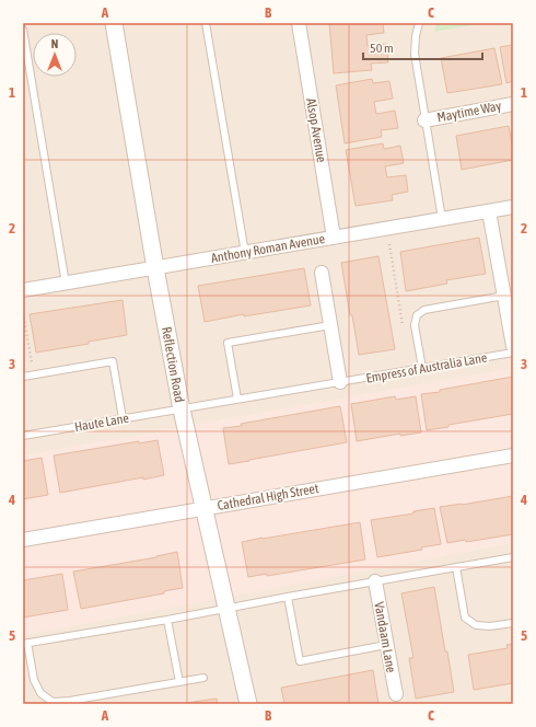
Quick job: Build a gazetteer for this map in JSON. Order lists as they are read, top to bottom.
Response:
{
  "streets": {
    "street": [
      "Maytime Way",
      "Alsop Avenue",
      "Anthony Roman Avenue",
      "Reflection Road",
      "Cathedral High Street",
      "Vandaam Lane"
    ],
    "lane": ["Empress of Australia Lane", "Haute Lane"]
  },
  "crossings": [
    ["Alsop Avenue", "Anthony Roman Avenue"],
    ["Anthony Roman Avenue", "Reflection Road"],
    ["Reflection Road", "Empress of Australia Lane"],
    ["Reflection Road", "Haute Lane"],
    ["Reflection Road", "Cathedral High Street"],
    ["Empress of Australia Lane", "Haute Lane"]
  ],
  "scale_bar": "50 m",
  "north": "top",
  "grid": {
    "columns": ["A", "B", "C"],
    "rows": [
      "1",
      "2",
      "3",
      "4",
      "5"
    ]
  }
}
